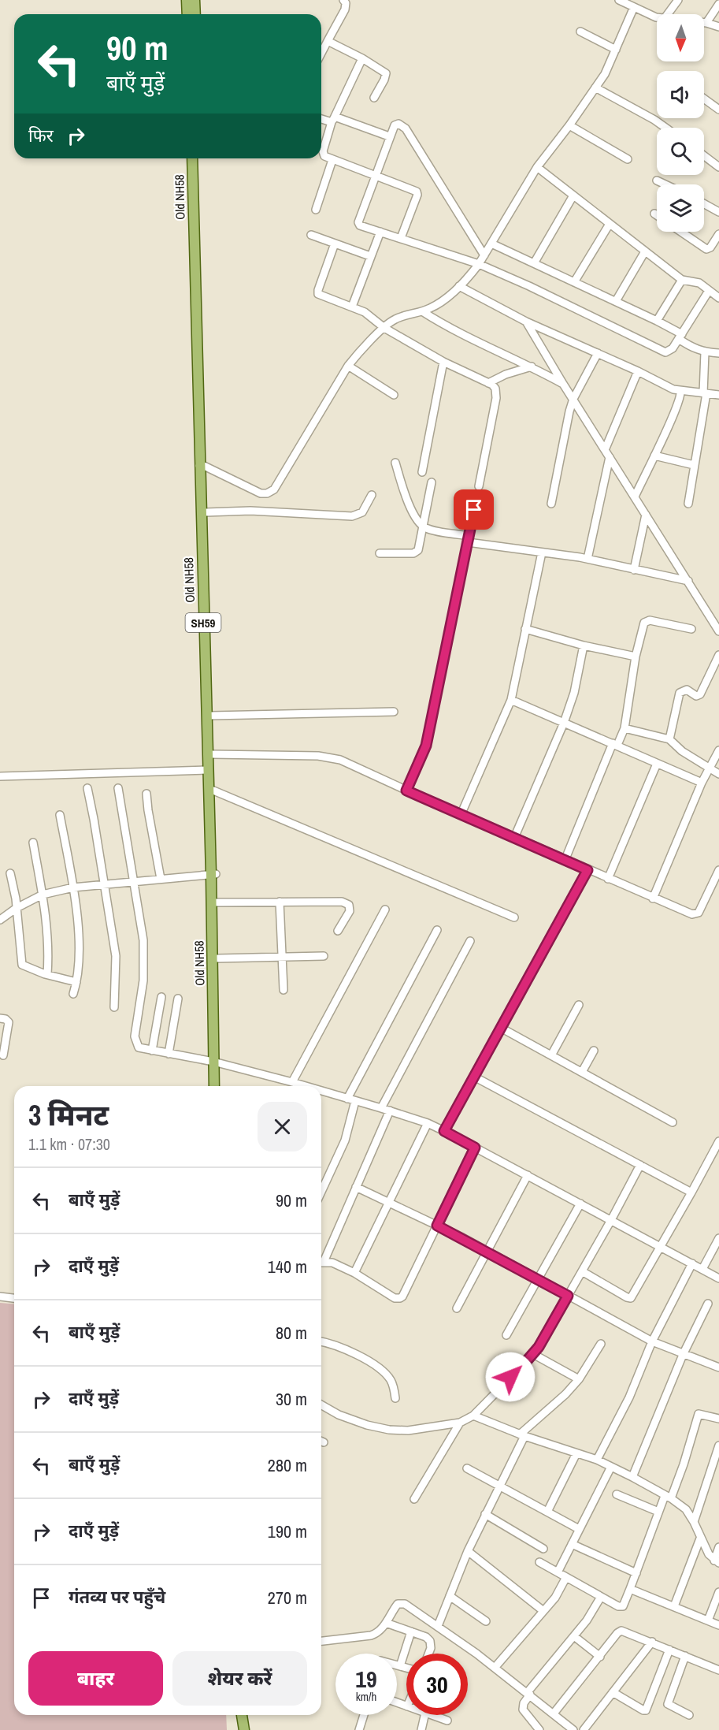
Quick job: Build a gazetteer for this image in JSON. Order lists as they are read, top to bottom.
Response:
{
  "streets": {
    "main road": ["Old NH58", "SH59"]
  },
  "north": "bottom",
  "page": {
    "turn": ["90 m", "बाएँ मुड़ें"],
    "then": "फिर",
    "heading": ["3 मिनट", "1.1 km · 07:30"],
    "list": [
      {
        "name": "बाएँ मुड़ें",
        "value": "90 m"
      },
      {
        "name": "दाएँ मुड़ें",
        "value": "140 m"
      },
      {
        "name": "बाएँ मुड़ें",
        "value": "80 m"
      },
      {
        "name": "दाएँ मुड़ें",
        "value": "30 m"
      },
      {
        "name": "बाएँ मुड़ें",
        "value": "280 m"
      },
      {
        "name": "दाएँ मुड़ें",
        "value": "190 m"
      },
      {
        "name": "गंतव्य पर पहुँचे",
        "value": "270 m"
      }
    ],
    "buttons": ["बाहर", "शेयर करें"],
    "speed": "19 km/h",
    "limit": "30"
  }
}
